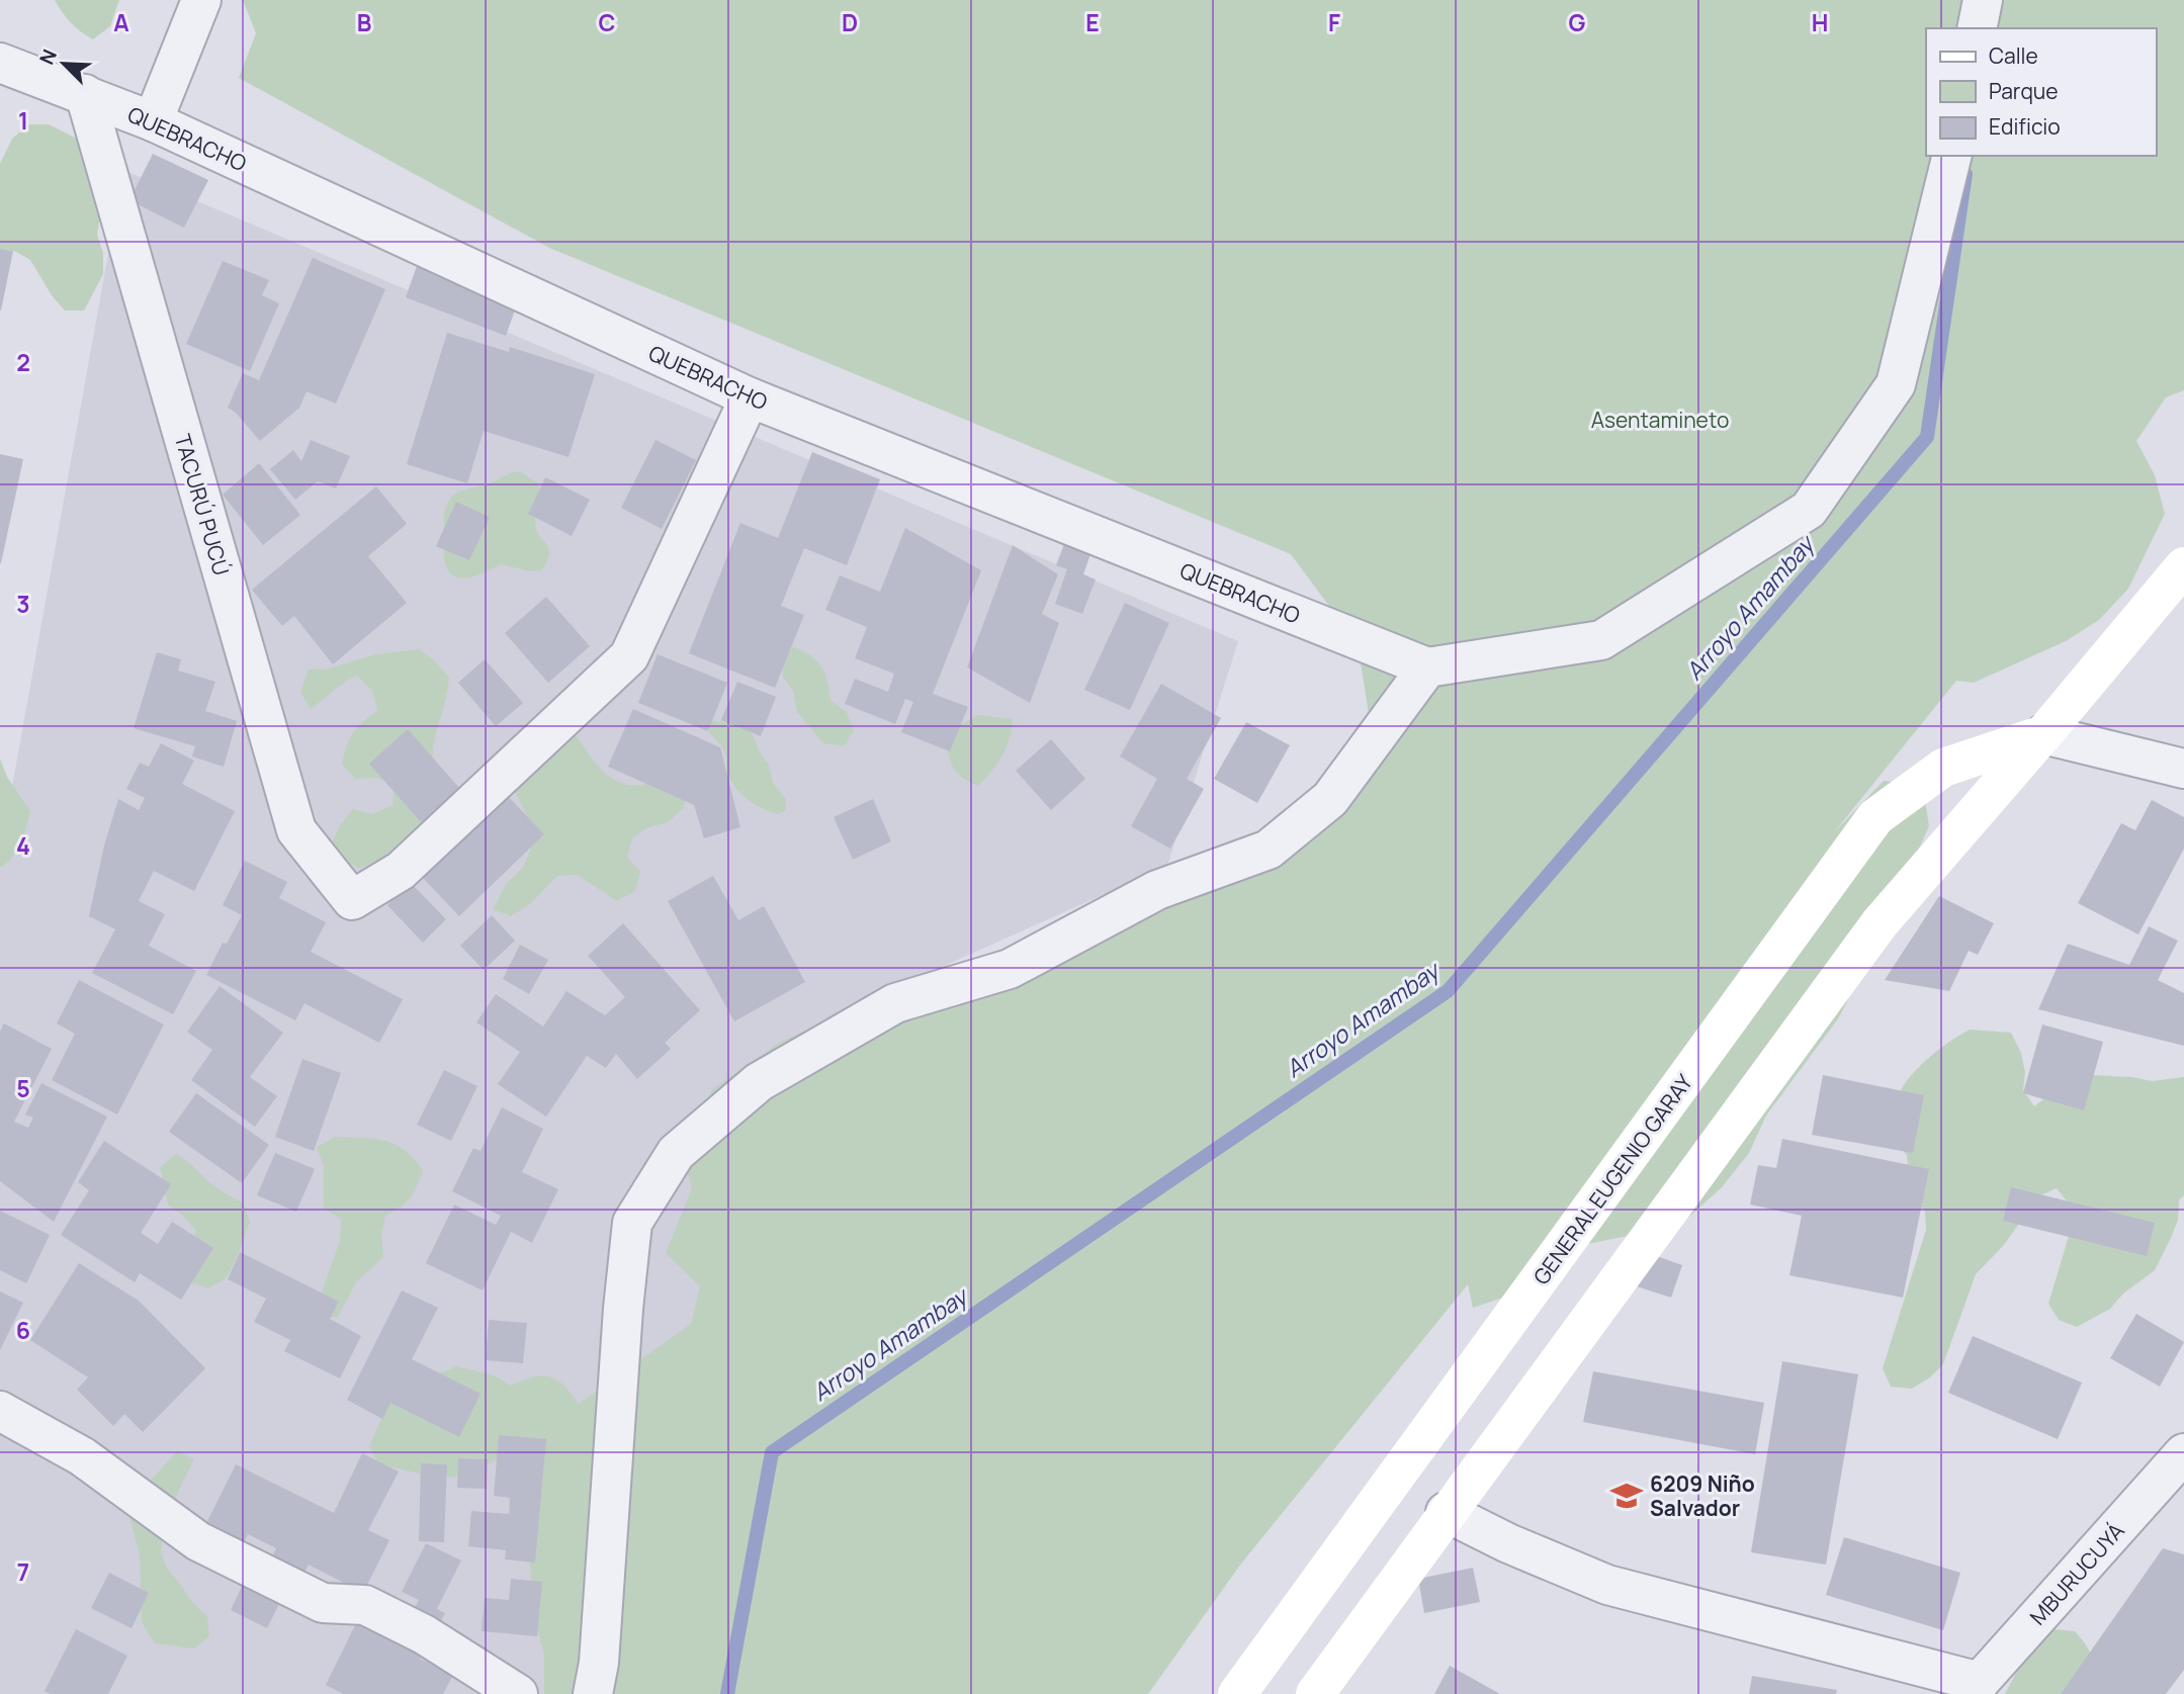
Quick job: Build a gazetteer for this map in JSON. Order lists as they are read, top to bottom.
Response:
{
  "streets": {
    "street": [
      "QUEBRACHO",
      "TACURÚ PUCÚ",
      "GENERAL EUGENIO GARAY",
      "MBURUCUYÁ"
    ]
  },
  "crossings": [
    ["QUEBRACHO", "TACURÚ PUCÚ"]
  ],
  "water": ["Arroyo Amambay"],
  "parks": ["Asentamineto"],
  "places": {
    "school or university": ["6209 Niño Salvador"]
  },
  "legend": ["Calle", "Parque", "Edificio"],
  "north": "top left",
  "grid": {
    "columns": [
      "A",
      "B",
      "C",
      "D",
      "E",
      "F",
      "G",
      "H"
    ],
    "rows": [
      "1",
      "2",
      "3",
      "4",
      "5",
      "6",
      "7"
    ]
  }
}
